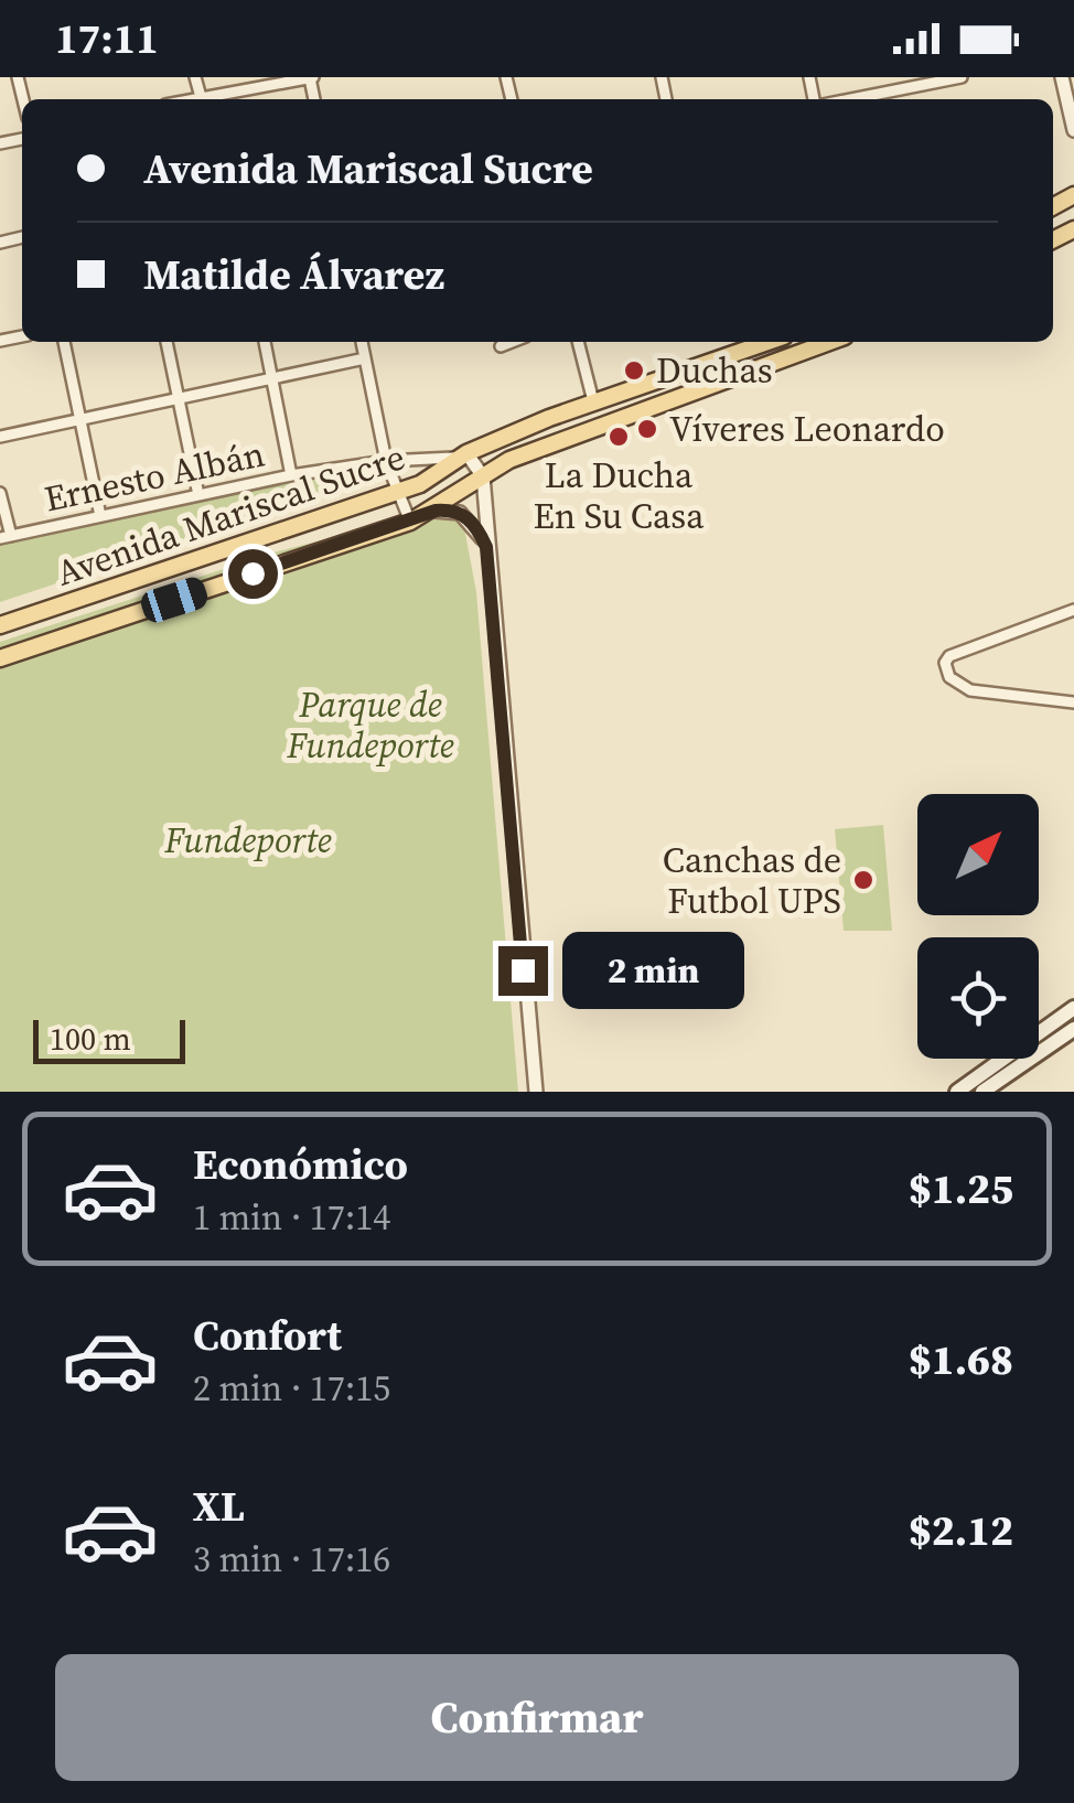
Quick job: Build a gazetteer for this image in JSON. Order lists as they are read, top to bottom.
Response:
{
  "streets": {
    "main road": ["Avenida Mariscal Sucre"],
    "street": ["Ernesto Albán"]
  },
  "crossings": [
    ["Ernesto Albán", "Avenida Mariscal Sucre"]
  ],
  "parks": ["Parque de Fundeporte", "Fundeporte"],
  "places": [
    "Duchas",
    "Víveres Leonardo",
    "La Ducha En Su Casa",
    "Canchas de Futbol UPS"
  ],
  "scale_bar": "100 m",
  "north": "top right",
  "page": {
    "status": "17:11",
    "banner": ["Avenida Mariscal Sucre", "Matilde Álvarez"],
    "bubble": "2 min",
    "scale": "100 m",
    "list": [
      {
        "name": "Económico",
        "note": "1 min · 17:14",
        "value": "$1.25"
      },
      {
        "name": "Confort",
        "note": "2 min · 17:15",
        "value": "$1.68"
      },
      {
        "name": "XL",
        "note": "3 min · 17:16",
        "value": "$2.12"
      }
    ],
    "buttons": "Confirmar"
  }
}
